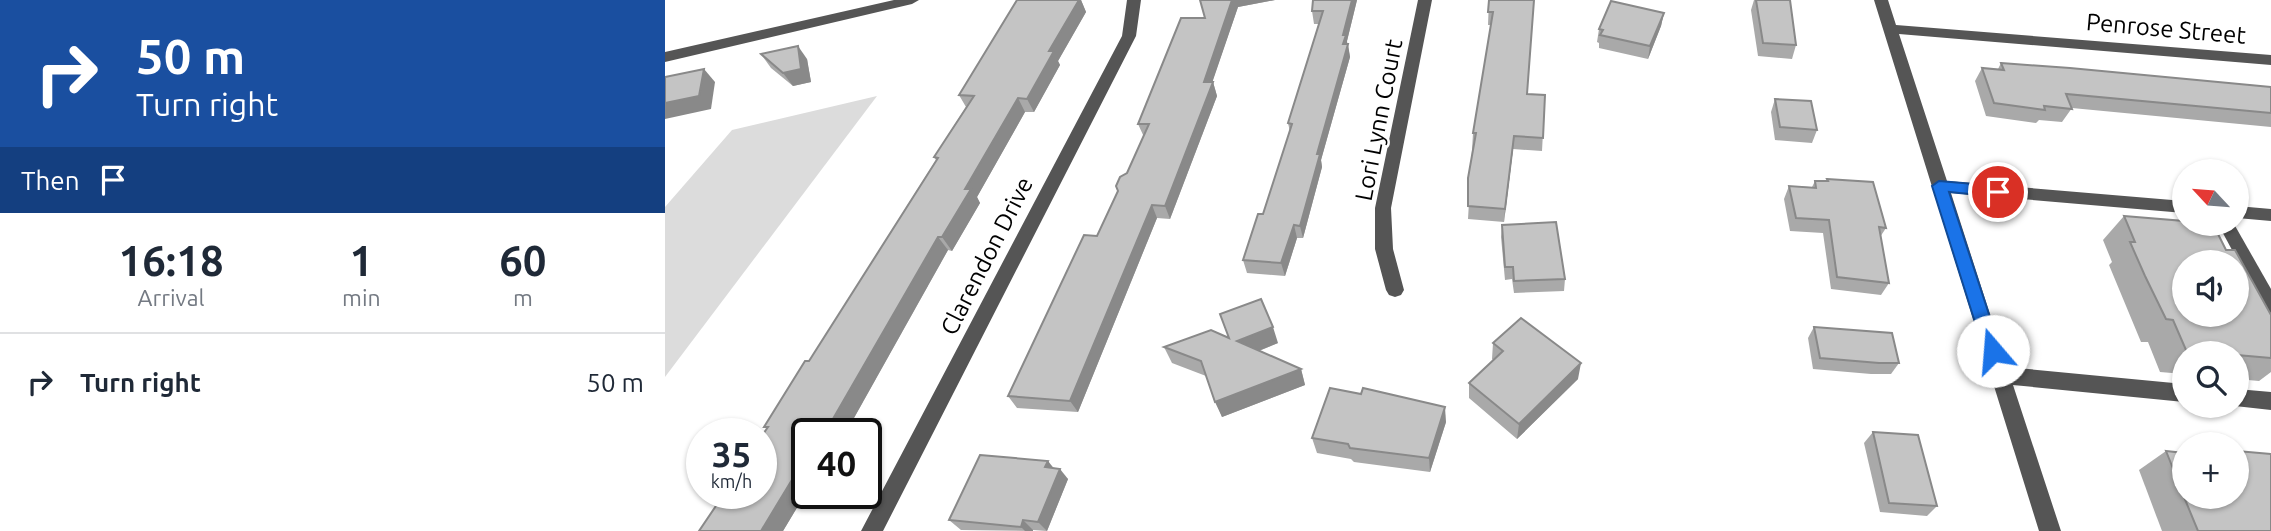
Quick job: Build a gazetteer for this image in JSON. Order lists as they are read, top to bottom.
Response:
{
  "streets": {
    "street": ["Penrose Street", "Lori Lynn Court", "Clarendon Drive"]
  },
  "north": "top left",
  "page": {
    "turn": ["50 m", "Turn right"],
    "then": "Then",
    "map_buttons": "+",
    "eta": [
      "16:18",
      "Arrival",
      "1",
      "min",
      "60",
      "m"
    ],
    "list": [
      {
        "name": "Turn right",
        "value": "50 m"
      }
    ],
    "speed": "35 km/h",
    "limit": "40"
  }
}
